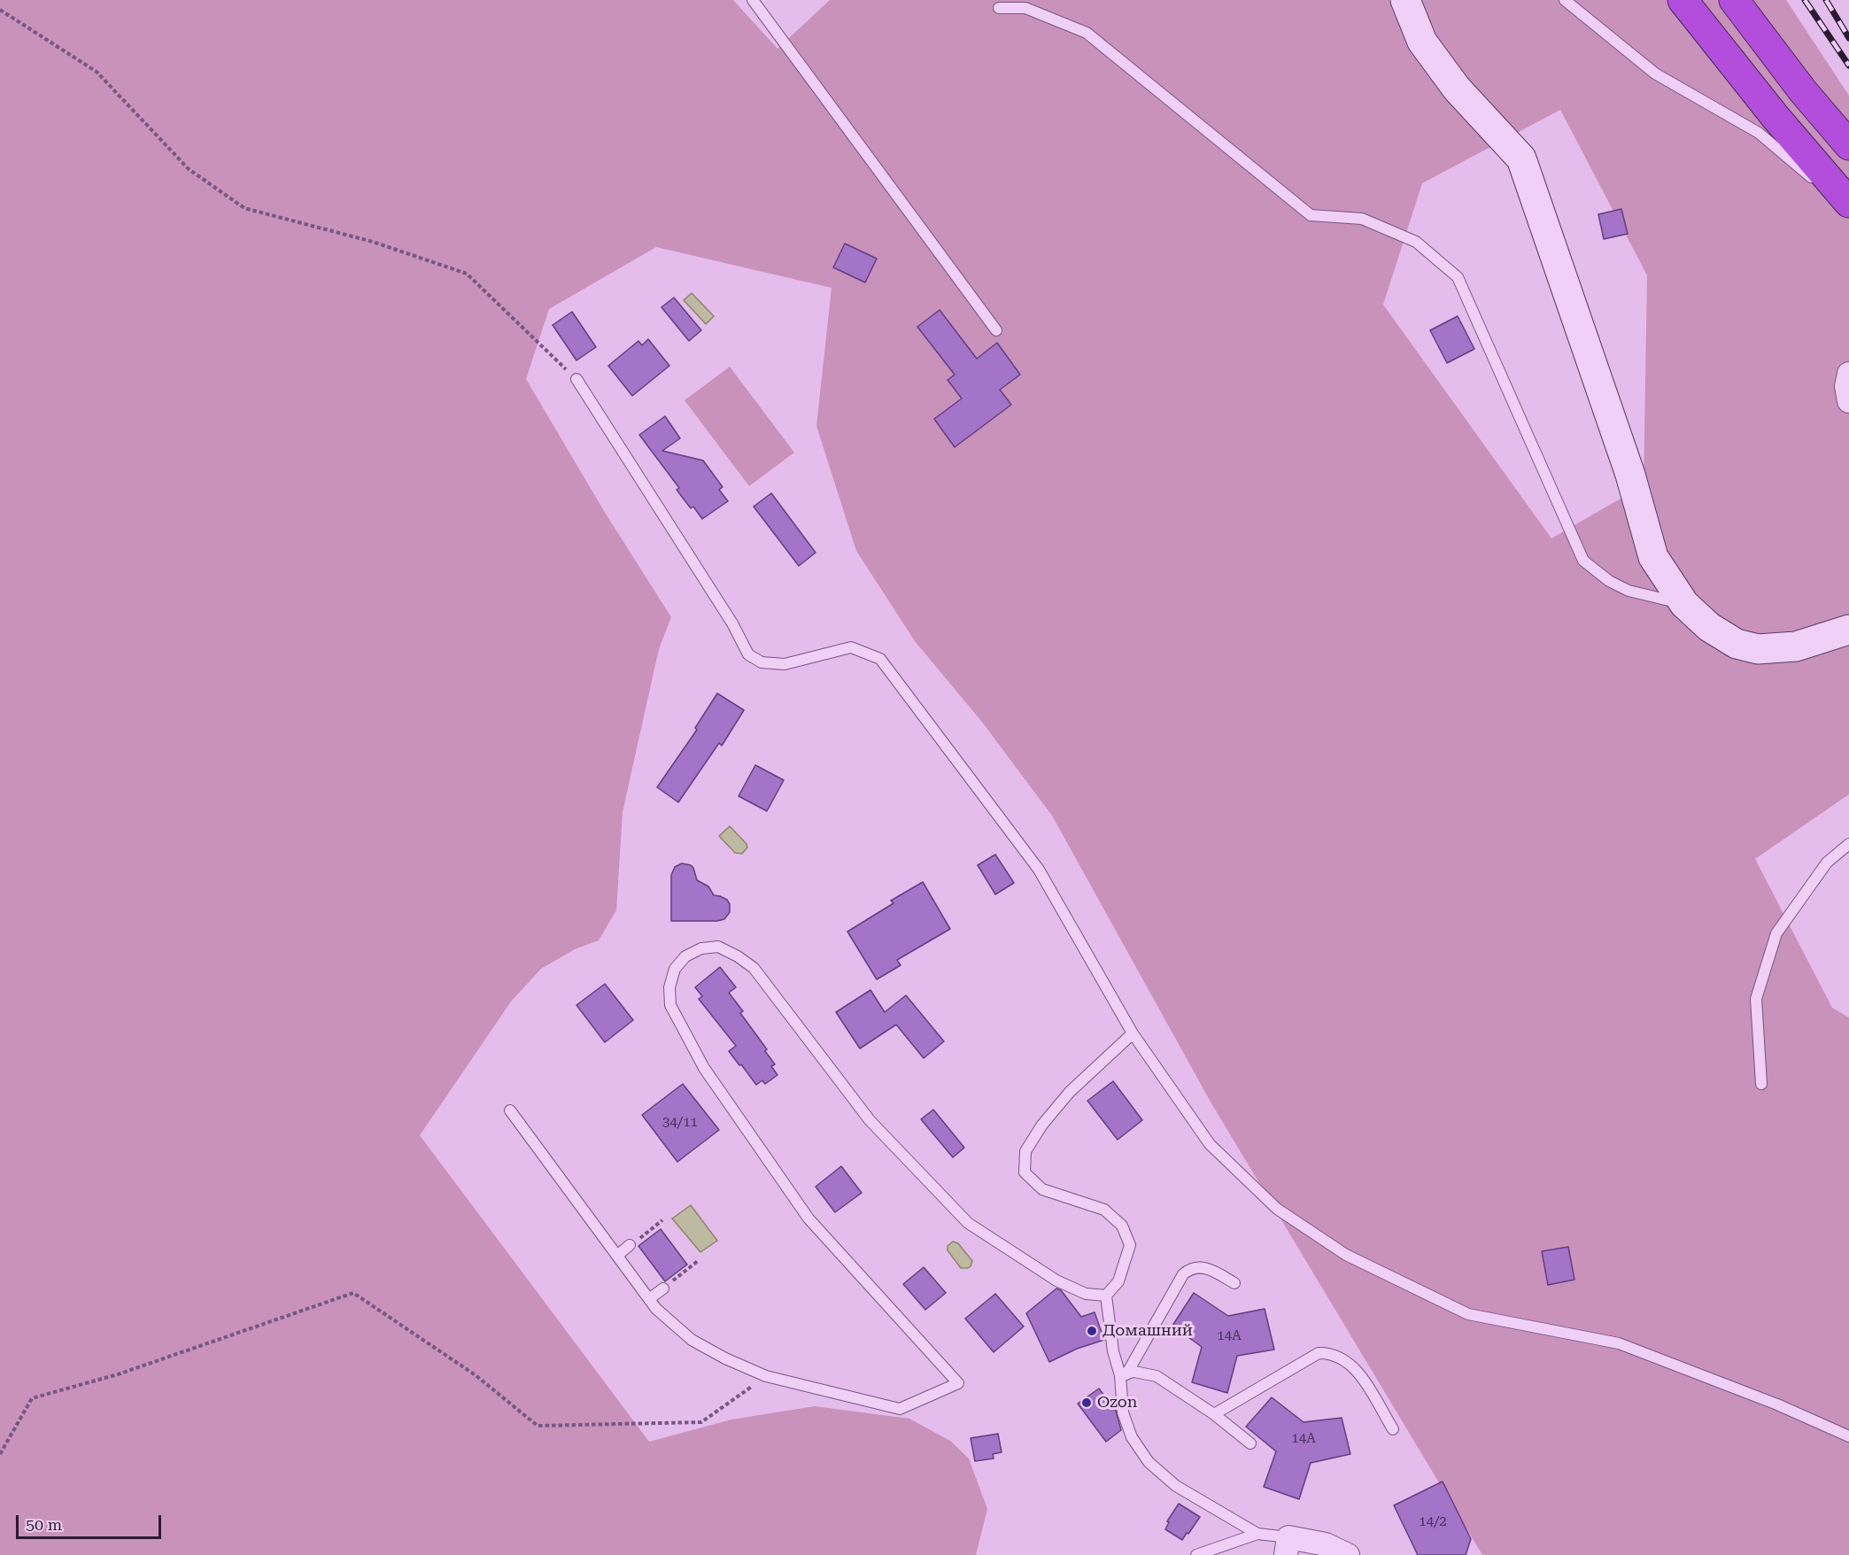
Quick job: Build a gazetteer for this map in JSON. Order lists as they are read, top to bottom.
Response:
{
  "places": ["Домашний", "Ozon"],
  "house_numbers": [
    "34/11",
    "14А",
    "14А",
    "14/2"
  ],
  "scale_bar": "50 m"
}
